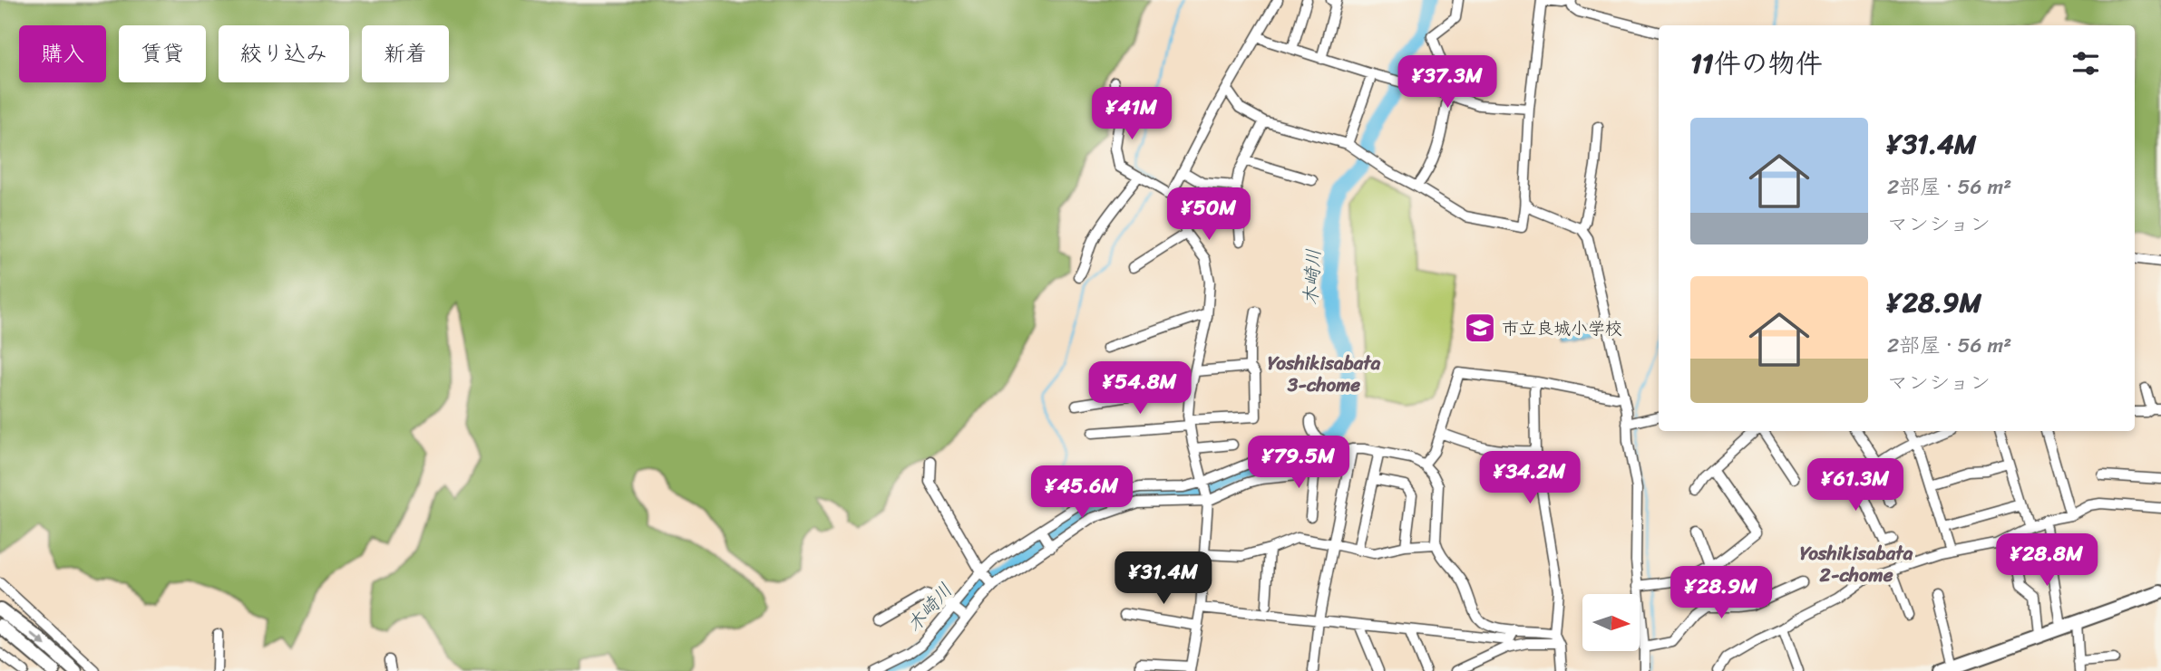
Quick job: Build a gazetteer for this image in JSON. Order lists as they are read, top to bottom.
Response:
{
  "districts": ["Yoshikisabata 3-chome", "Yoshikisabata 2-chome"],
  "water": ["木崎川"],
  "places": {
    "school or university": ["市立良城小学校"]
  },
  "north": "right",
  "page": {
    "chip": [
      "購入",
      "賃貸",
      "絞り込み",
      "新着"
    ],
    "heading": "11件の物件",
    "price": [
      "¥37.3M",
      "¥41M",
      "¥50M",
      "¥54.8M",
      "¥79.5M",
      "¥34.2M",
      "¥61.3M",
      "¥45.6M",
      "¥28.8M",
      "¥31.4M",
      "¥28.9M"
    ],
    "list": [
      {
        "name": "¥31.4M",
        "note": "2部屋 · 56 m² · マンション"
      },
      {
        "name": "¥28.9M",
        "note": "2部屋 · 56 m² · マンション"
      }
    ]
  }
}
